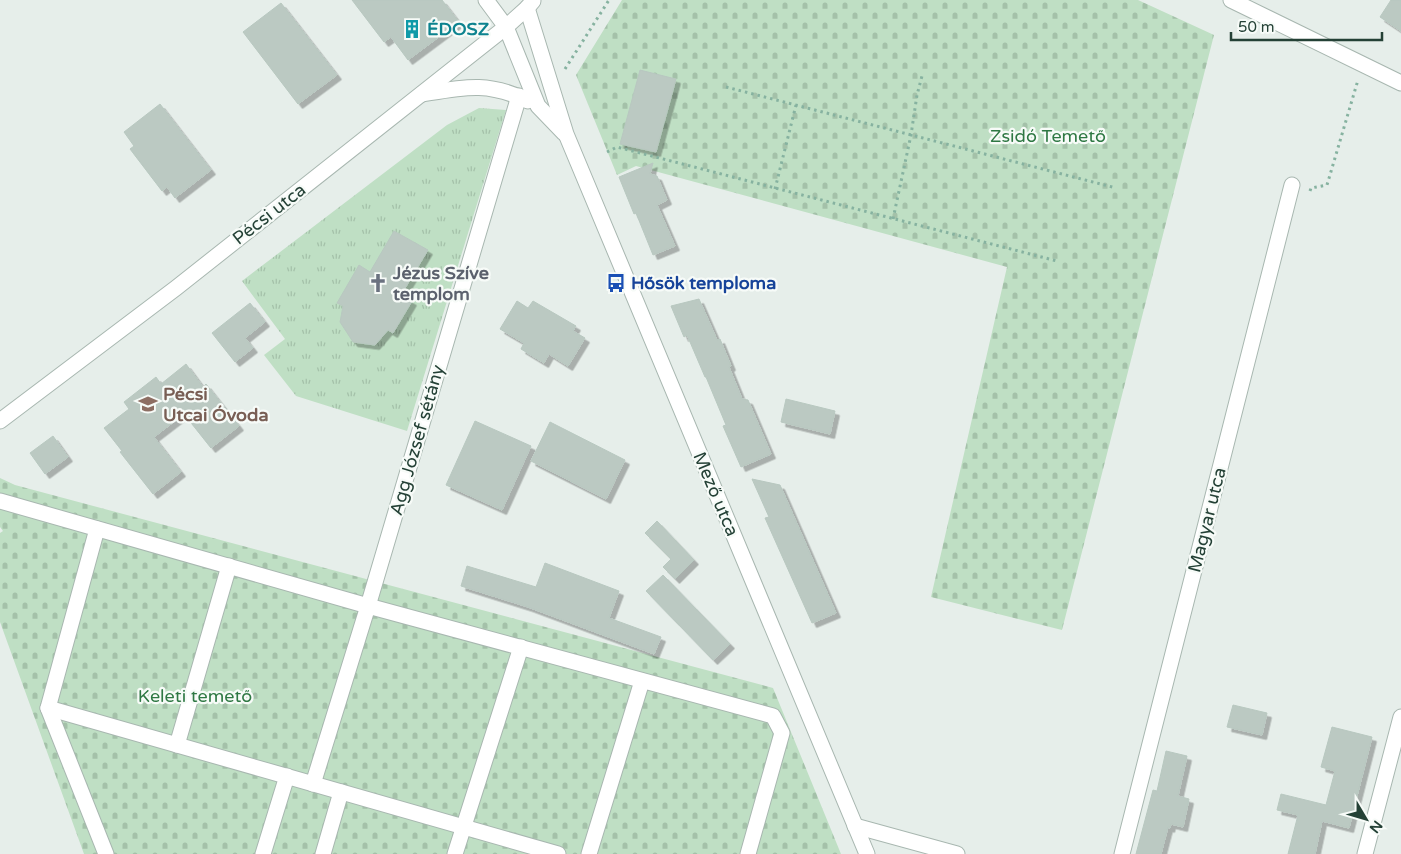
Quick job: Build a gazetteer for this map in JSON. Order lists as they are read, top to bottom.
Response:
{
  "streets": {
    "street": [
      "Pécsi utca",
      "Agg József sétány",
      "Mező utca",
      "Magyar utca"
    ]
  },
  "crossings": [
    ["Pécsi utca", "Mező utca"]
  ],
  "parks": ["Zsidó Temető", "Keleti temető"],
  "places": {
    "building": ["ÉDOSZ"],
    "church": ["Jézus Szíve templom"],
    "bus stop": ["Hősök temploma"],
    "school or university": ["Pécsi Utcai Óvoda"]
  },
  "scale_bar": "50 m",
  "north": "bottom right"
}
